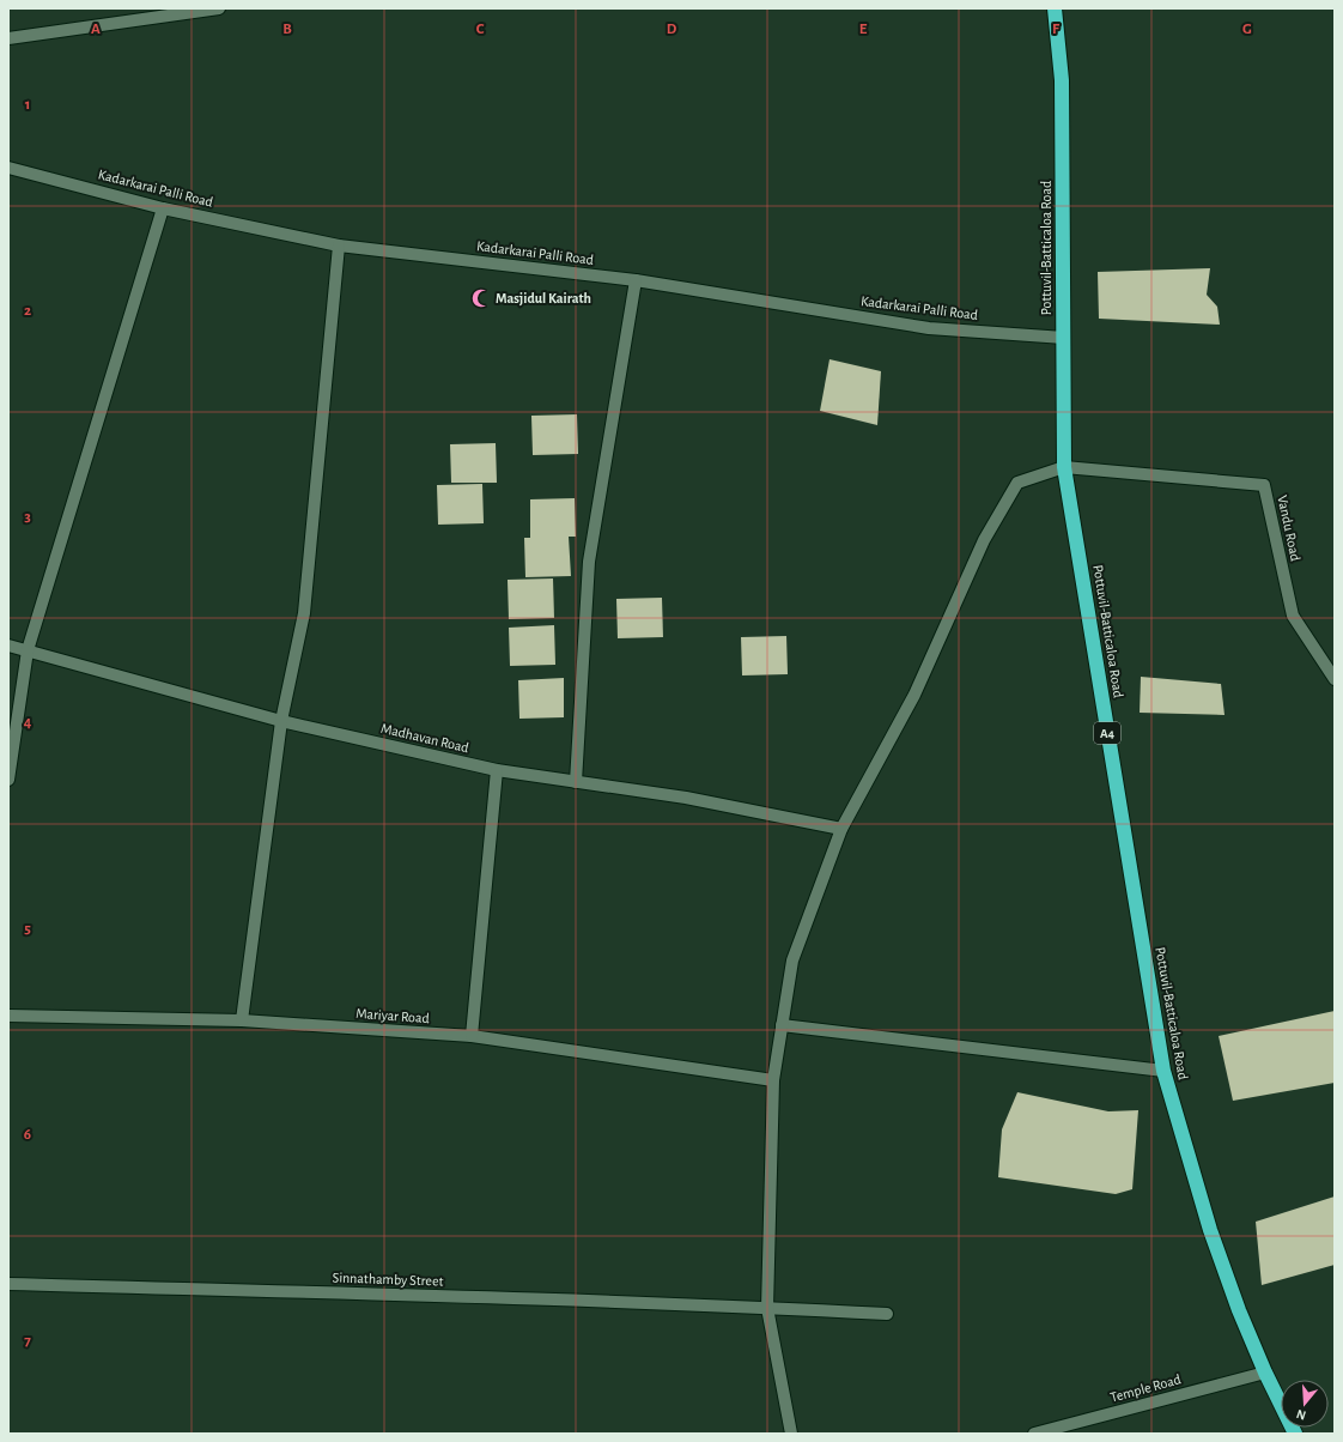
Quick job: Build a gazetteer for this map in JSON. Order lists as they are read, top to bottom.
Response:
{
  "streets": {
    "highway": ["Pottuvil-Batticaloa Road", "A4"],
    "street": [
      "Kadarkarai Palli Road",
      "Vandu Road",
      "Madhavan Road",
      "Mariyar Road",
      "Sinnathamby Street",
      "Temple Road"
    ]
  },
  "crossings": [
    ["Kadarkarai Palli Road", "Pottuvil-Batticaloa Road"],
    ["Pottuvil-Batticaloa Road", "Vandu Road"],
    ["Pottuvil-Batticaloa Road", "Temple Road"]
  ],
  "places": {
    "mosque": ["Masjidul Kairath"]
  },
  "north": "bottom",
  "grid": {
    "columns": [
      "A",
      "B",
      "C",
      "D",
      "E",
      "F",
      "G"
    ],
    "rows": [
      "1",
      "2",
      "3",
      "4",
      "5",
      "6",
      "7"
    ]
  }
}
